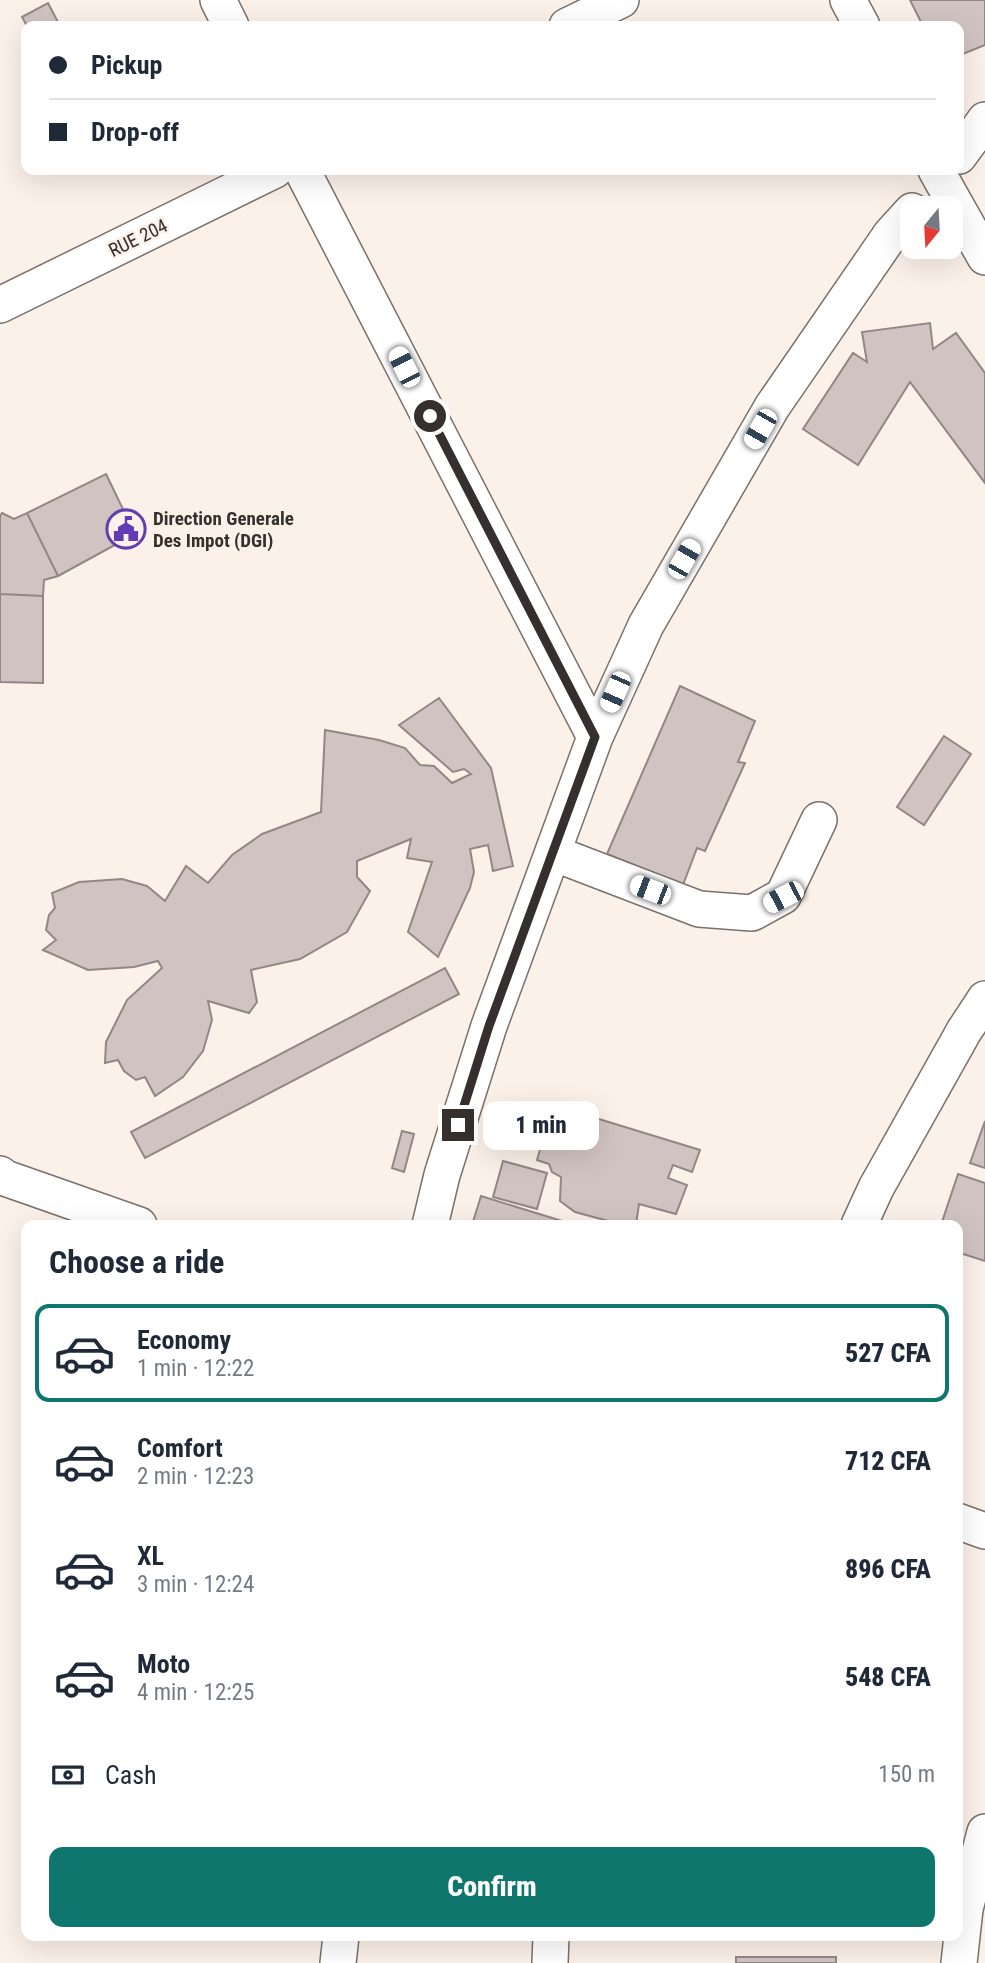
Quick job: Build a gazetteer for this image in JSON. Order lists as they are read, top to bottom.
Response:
{
  "streets": {
    "street": ["RUE 204"]
  },
  "places": {
    "public building": ["Direction Generale Des Impot (DGI)"]
  },
  "north": "bottom",
  "page": {
    "banner": ["Pickup", "Drop-off"],
    "bubble": "1 min",
    "heading": "Choose a ride",
    "list": [
      {
        "name": "Economy",
        "note": "1 min · 12:22",
        "value": "527 CFA"
      },
      {
        "name": "Comfort",
        "note": "2 min · 12:23",
        "value": "712 CFA"
      },
      {
        "name": "XL",
        "note": "3 min · 12:24",
        "value": "896 CFA"
      },
      {
        "name": "Moto",
        "note": "4 min · 12:25",
        "value": "548 CFA"
      }
    ],
    "pay": ["Cash", "150 m"],
    "buttons": "Confirm"
  }
}
